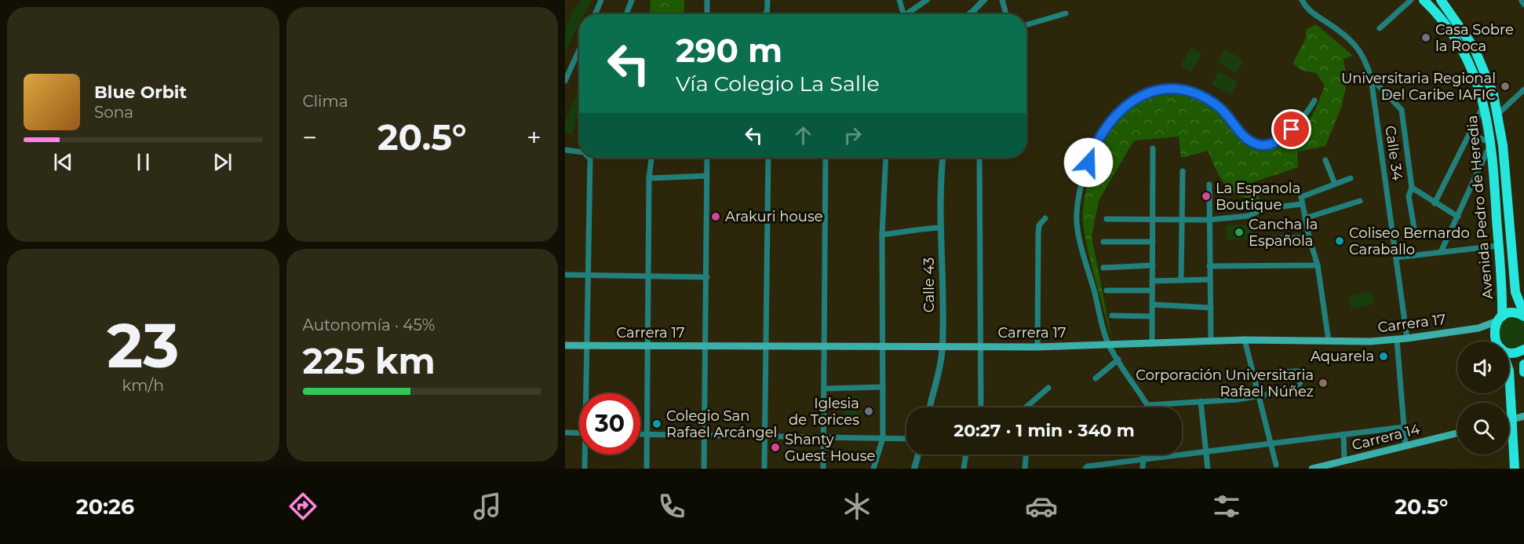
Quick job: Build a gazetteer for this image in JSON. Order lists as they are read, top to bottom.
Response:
{
  "streets": {
    "highway": ["Avenida Pedro de Heredia"],
    "main road": ["Carrera 17", "Carrera 14"],
    "street": ["Calle 34", "Calle 43"]
  },
  "crossings": [
    ["Calle 34", "Carrera 17"],
    ["Avenida Pedro de Heredia", "Carrera 17"],
    ["Calle 43", "Carrera 17"]
  ],
  "places": [
    "Casa Sobre la Roca",
    "Universitaria Regional Del Caribe IAFIC",
    "La Espanola Boutique",
    "Arakuri house",
    "Cancha la Española",
    "Coliseo Bernardo Caraballo",
    "Aquarela",
    "Corporación Universitaria Rafael Núñez",
    "Iglesia de Torices",
    "Colegio San Rafael Arcángel",
    "Shanty Guest House"
  ],
  "page": {
    "tile": [
      "Clima",
      ["23", "km/h"],
      ["Autonomía · 45%", "225 km"]
    ],
    "turn": ["290 m", "Vía Colegio La Salle"],
    "song": ["Blue Orbit", "Sona"],
    "heat": ["−", "20.5°", "+"],
    "limit": "30",
    "trip": "20:27 · 1 min · 340 m",
    "tabs": ["20:26", "20.5°"]
  }
}
